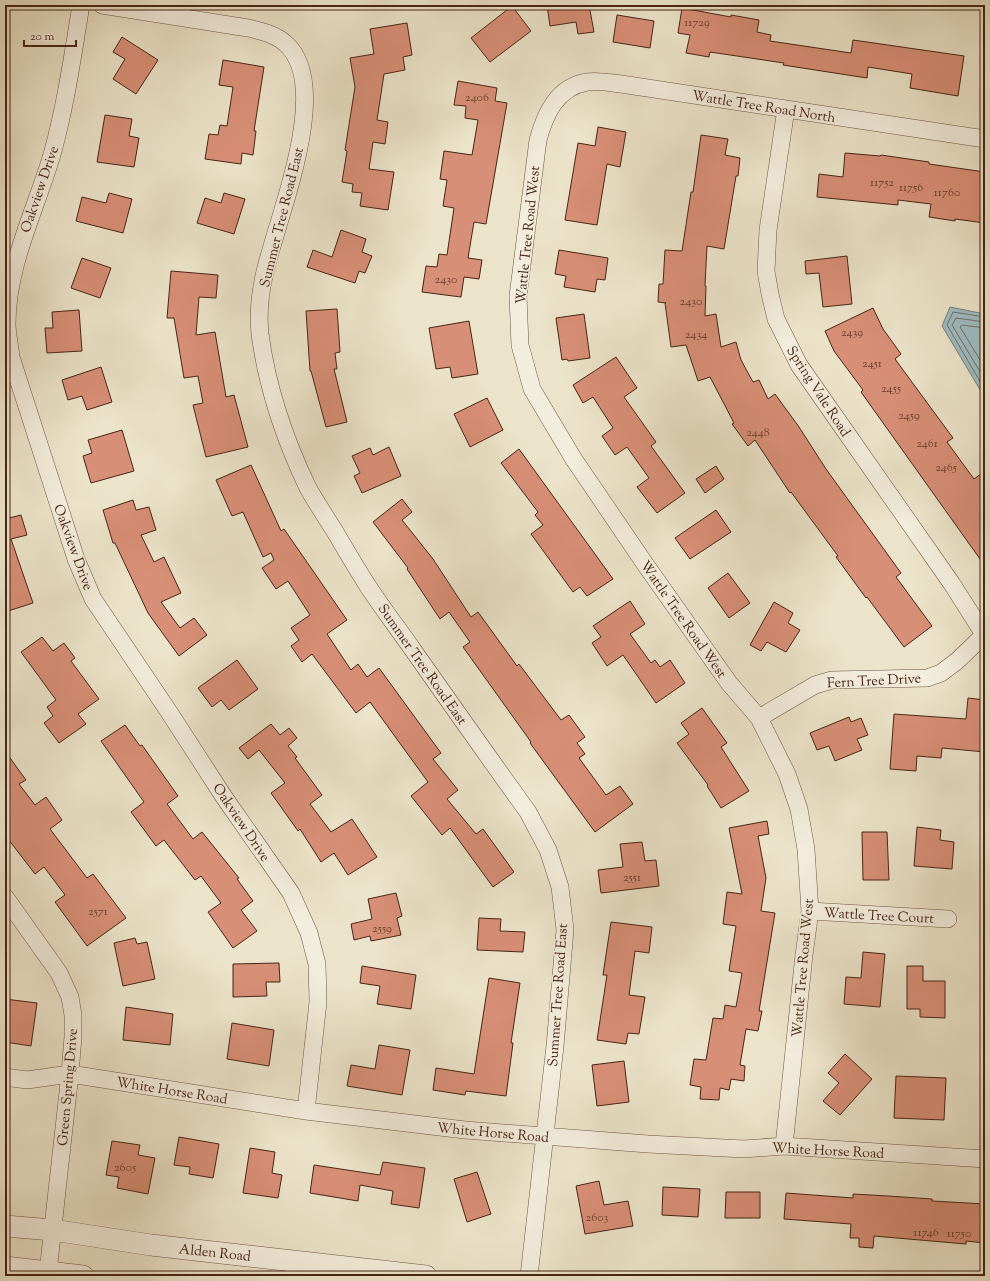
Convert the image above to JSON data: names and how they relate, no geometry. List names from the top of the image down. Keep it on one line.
{"streets":{"street":["Wattle Tree Road North","Oakview Drive","Summer Tree Road East","Wattle Tree Road West","Spring Vale Road","Fern Tree Drive","Wattle Tree Court","Green Spring Drive","White Horse Road","Alden Road"]},"crossings":[["Wattle Tree Road North","Wattle Tree Road West"],["Wattle Tree Road North","Spring Vale Road"],["Oakview Drive","White Horse Road"],["Summer Tree Road East","White Horse Road"],["Wattle Tree Road West","Fern Tree Drive"],["Wattle Tree Road West","Wattle Tree Court"],["Wattle Tree Road West","White Horse Road"],["Spring Vale Road","Fern Tree Drive"],["Green Spring Drive","White Horse Road"],["Green Spring Drive","Alden Road"]],"house_numbers":["11729","2406","11752","11756","11760","2430","2430","2439","2434","2451","2455","2459","2448","2461","2465","2551","2571","2559","2605","2603","11746","11750"],"scale_bar":"20 m"}
